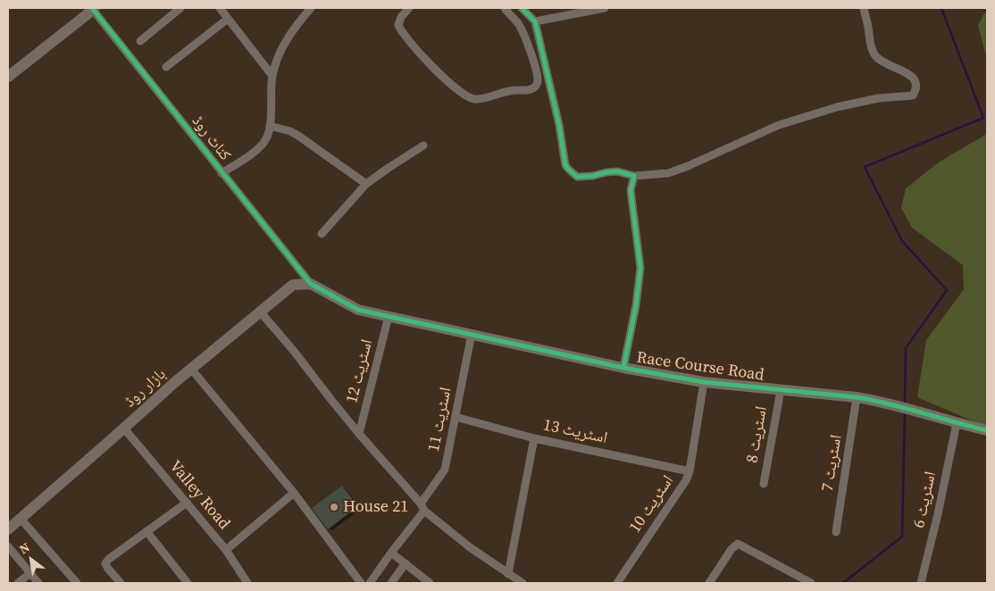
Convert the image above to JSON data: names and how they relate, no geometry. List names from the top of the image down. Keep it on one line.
{"streets":{"street":["کناٹ روڈ","Race Course Road","اسٹریٹ 12","بازار روڈ","اسٹریٹ 11","اسٹریٹ 13","اسٹریٹ 8","اسٹریٹ 7","Valley Road","اسٹریٹ 6","اسٹریٹ 10"]},"crossings":[["کناٹ روڈ","Race Course Road"],["کناٹ روڈ","بازار روڈ"],["Race Course Road","اسٹریٹ 12"],["Race Course Road","بازار روڈ"],["Race Course Road","اسٹریٹ 11"],["Race Course Road","اسٹریٹ 8"],["Race Course Road","اسٹریٹ 7"],["Race Course Road","اسٹریٹ 6"],["Race Course Road","اسٹریٹ 10"],["بازار روڈ","Valley Road"],["اسٹریٹ 11","اسٹریٹ 13"],["اسٹریٹ 13","اسٹریٹ 10"]],"places":["House 21"],"north":"top left"}
